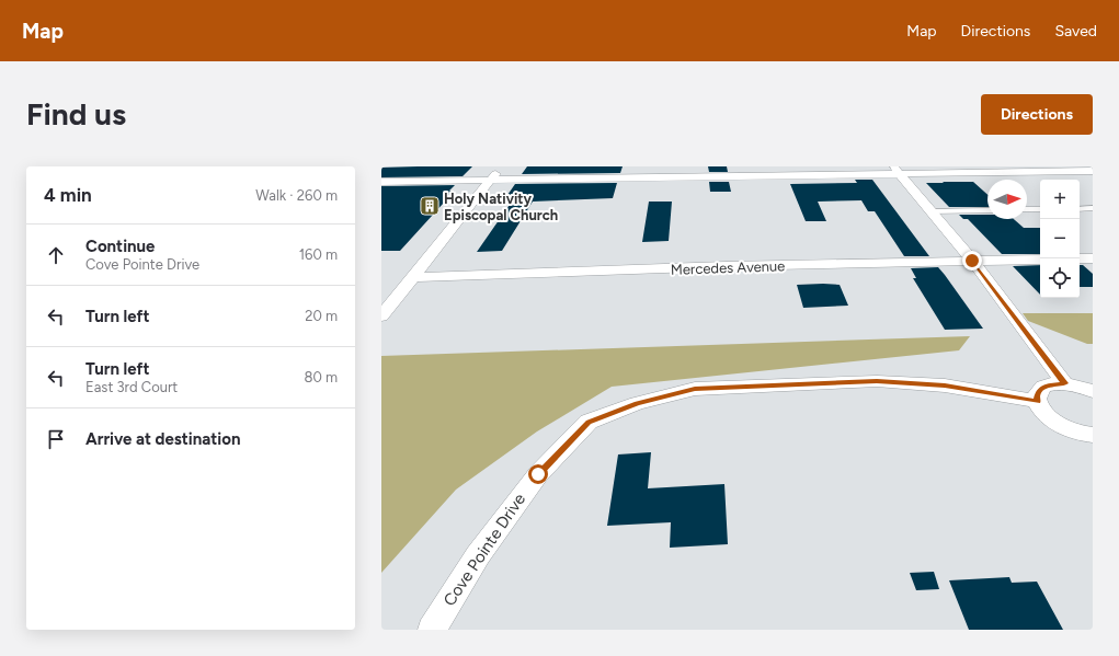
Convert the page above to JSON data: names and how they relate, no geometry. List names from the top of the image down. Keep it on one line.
{"streets":{"street":["Mercedes Avenue","Cove Pointe Drive"]},"places":{"building":["Holy Nativity Episcopal Church"]},"north":"right","page":{"header":"Map","nav":["Map","Directions","Saved"],"buttons":"Directions","title":"Find us","heading":["4 min","Walk · 260 m"],"map_buttons":["+","−"],"list":[["Continue","Cove Pointe Drive","160 m"],["Turn left","20 m"],["Turn left","East 3rd Court","80 m"],"Arrive at destination"]}}
